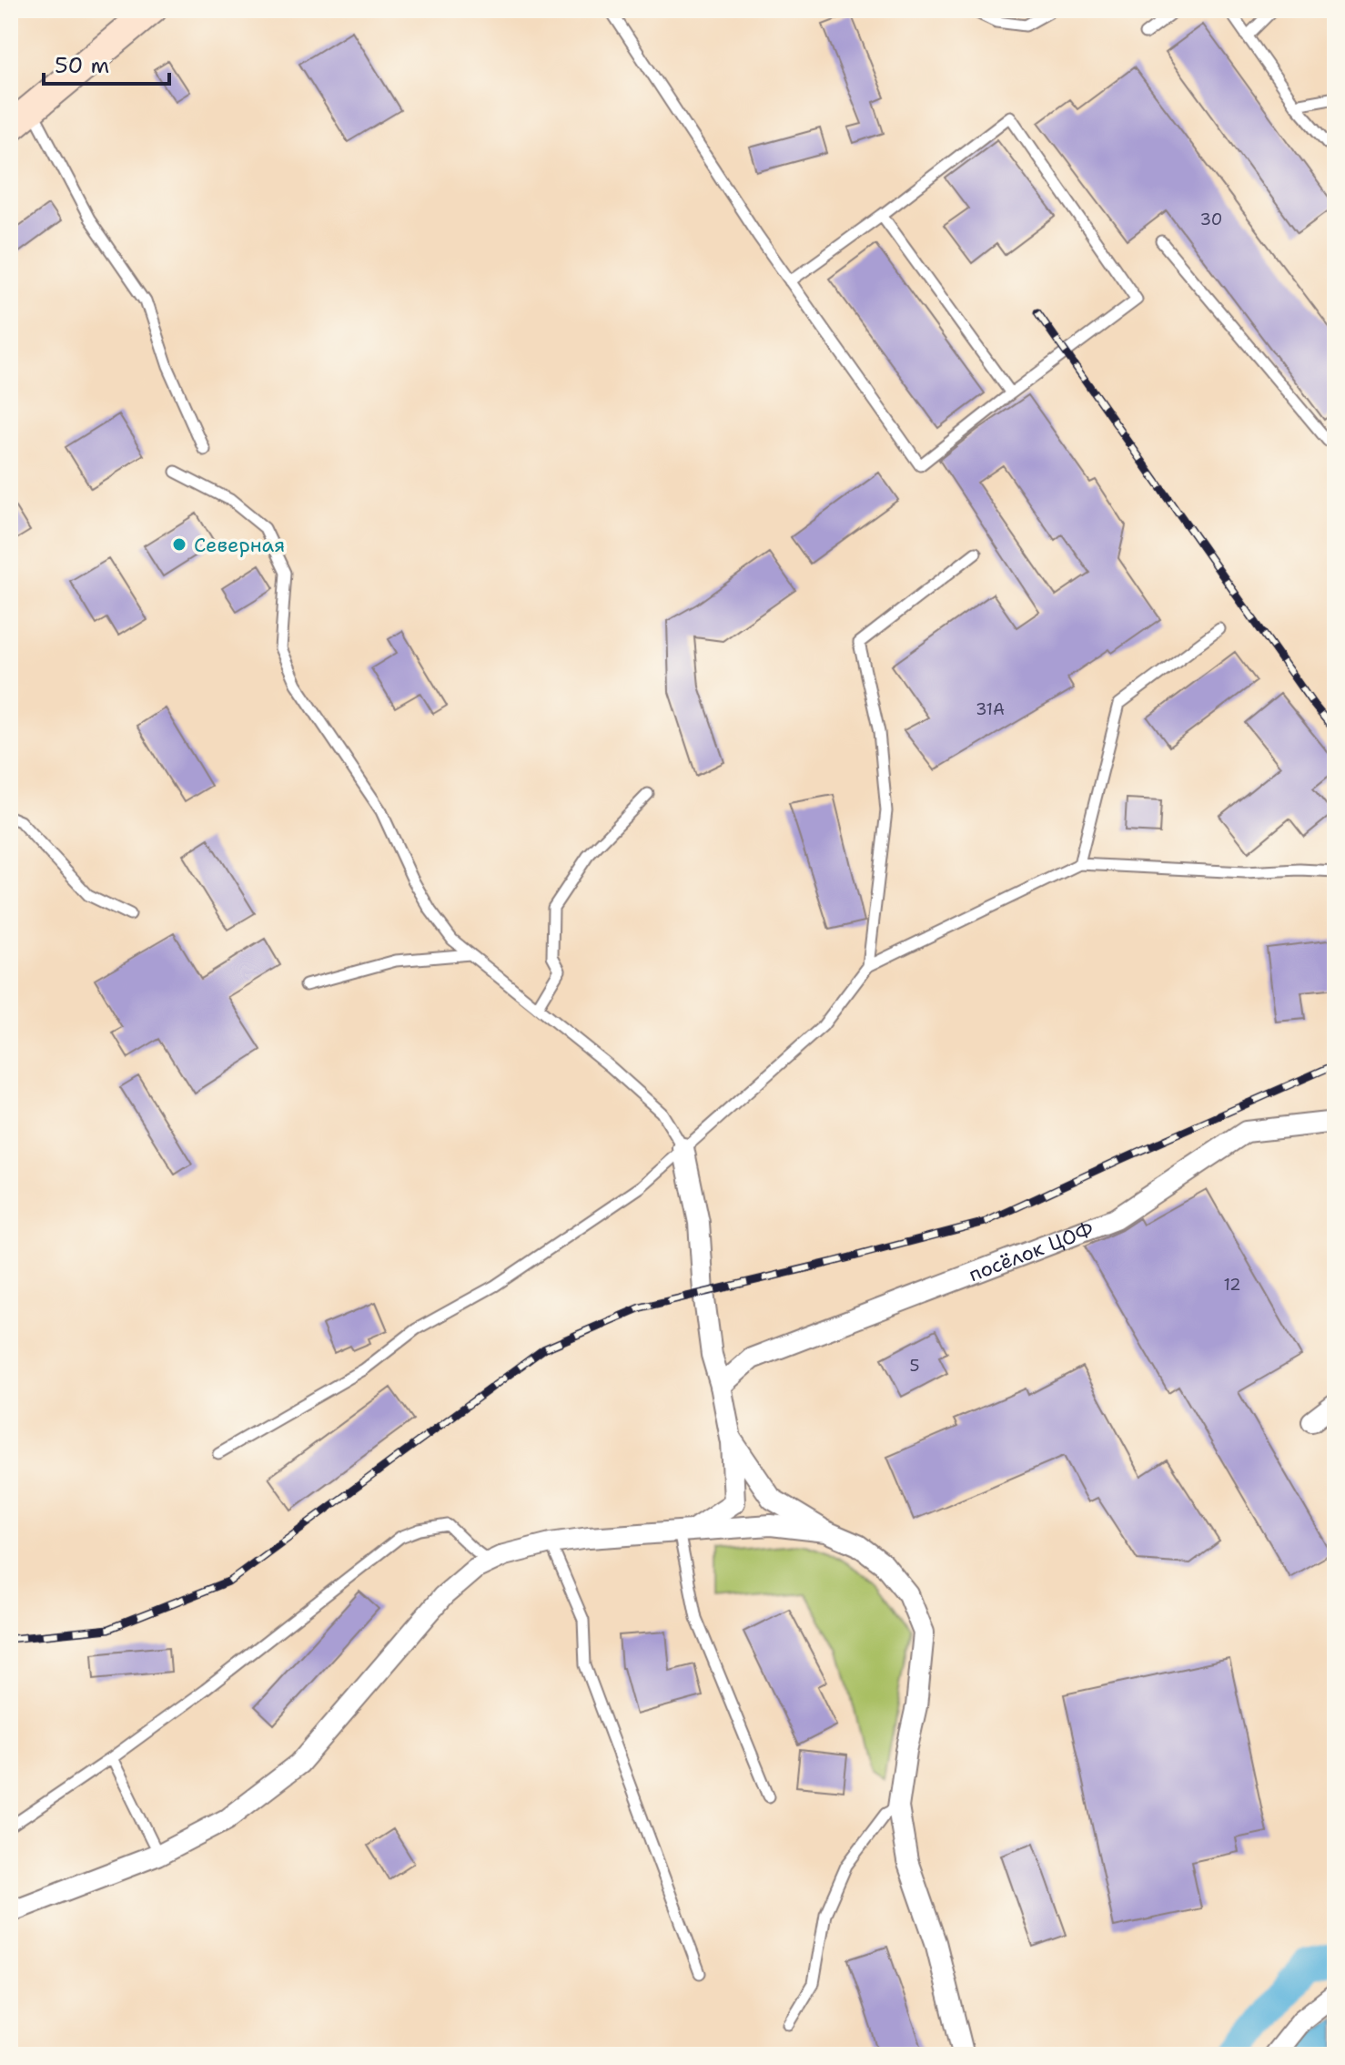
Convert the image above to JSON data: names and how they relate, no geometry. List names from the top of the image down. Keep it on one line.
{"streets":{"street":["посёлок ЦОФ"]},"places":["Северная"],"house_numbers":["30","31А","12","5"],"scale_bar":"50 m"}
